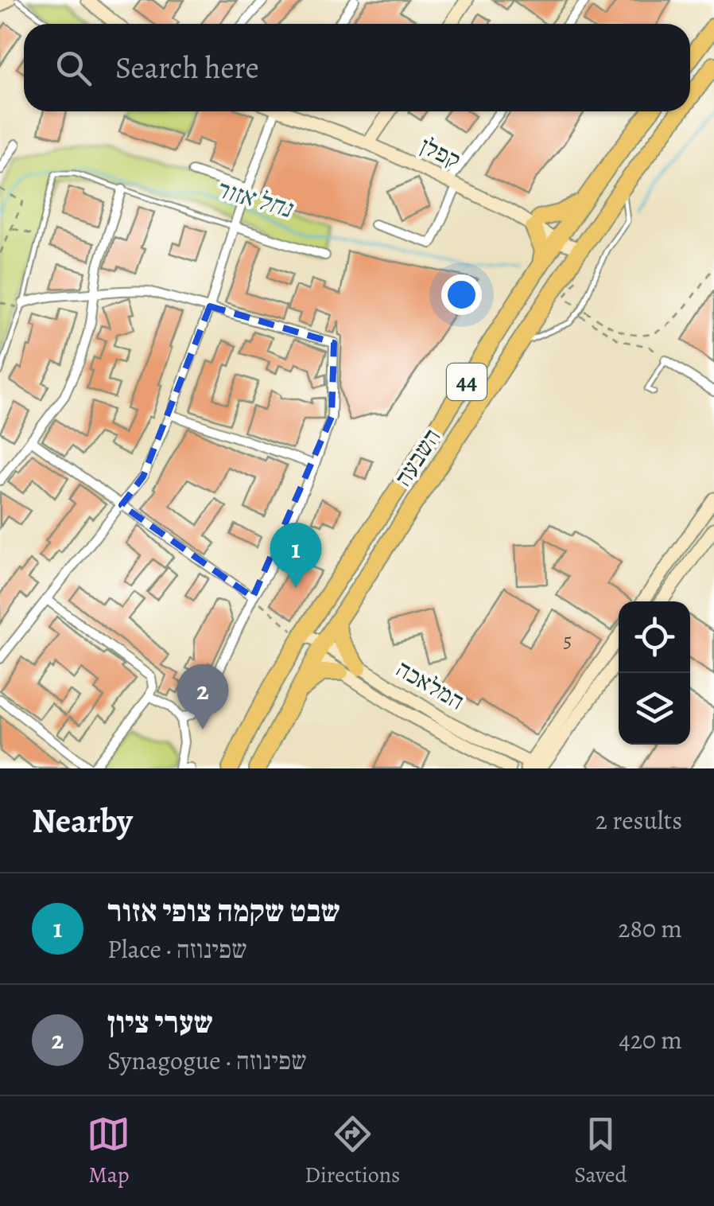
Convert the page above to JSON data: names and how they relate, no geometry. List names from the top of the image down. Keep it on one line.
{"streets":{"highway":["44","השבעה"],"street":["קפלן","המלאכה"]},"crossings":[["קפלן","השבעה"],["השבעה","המלאכה"]],"water":["נחל אזור"],"house_numbers":["5"],"page":{"search":"Search here","pins":["1","2"],"heading":["Nearby","2 results"],"list":[{"mark":"1","name":"שבט שקמה צופי אזור","note":"Place · שפינוזה","value":"280 m"},{"mark":"2","name":"שערי ציון","note":"Synagogue · שפינוזה","value":"420 m"}],"nav":["Map","Directions","Saved"]}}
